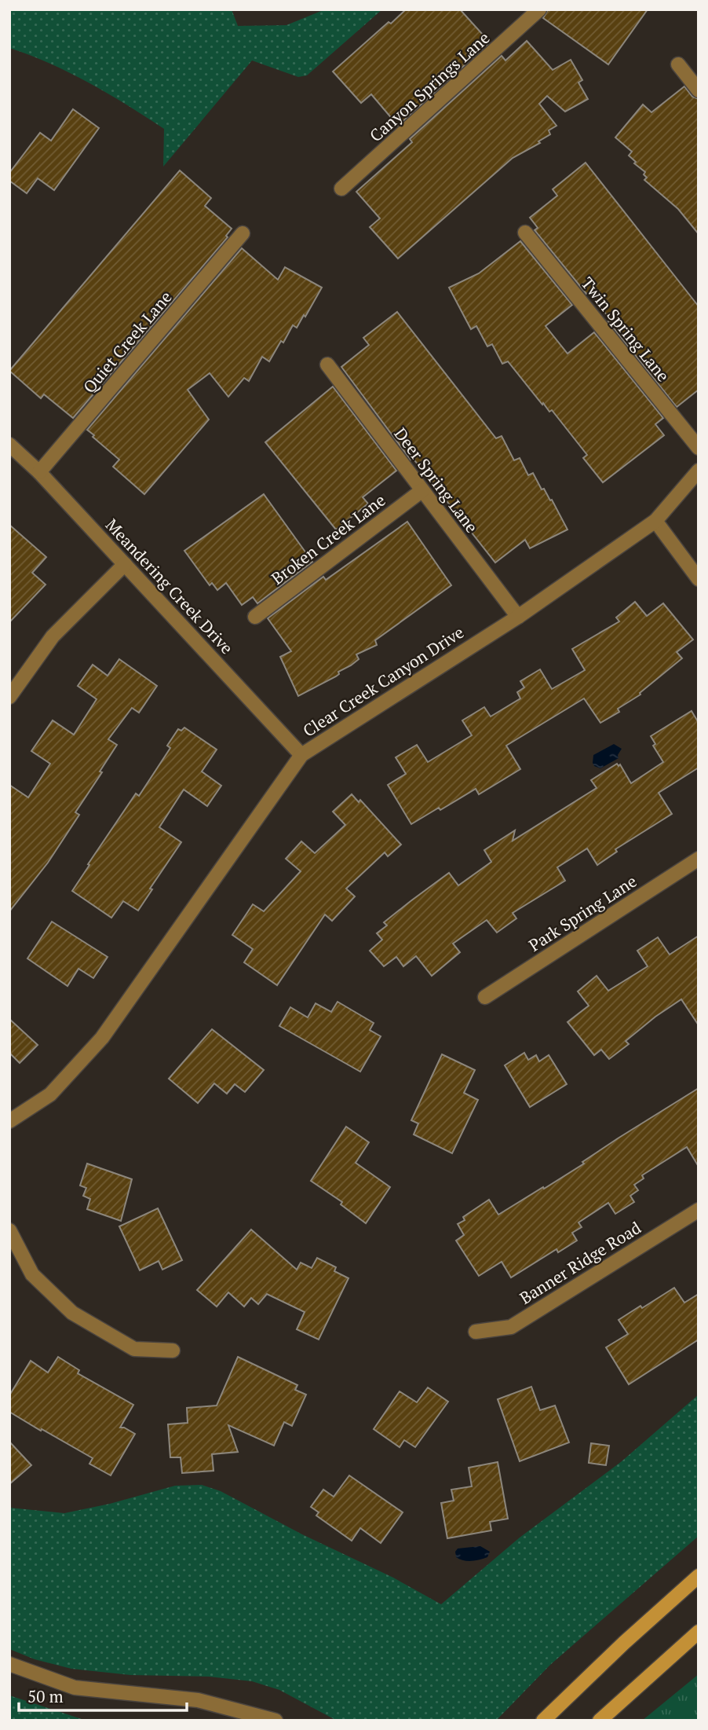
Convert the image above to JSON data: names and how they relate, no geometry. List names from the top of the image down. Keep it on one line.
{"streets":{"street":["Canyon Springs Lane","Twin Spring Lane","Quiet Creek Lane","Deer Spring Lane","Broken Creek Lane","Meandering Creek Drive","Clear Creek Canyon Drive","Park Spring Lane","Banner Ridge Road"]},"crossings":[["Quiet Creek Lane","Meandering Creek Drive"],["Deer Spring Lane","Broken Creek Lane"],["Deer Spring Lane","Clear Creek Canyon Drive"],["Meandering Creek Drive","Clear Creek Canyon Drive"]],"scale_bar":"50 m"}
